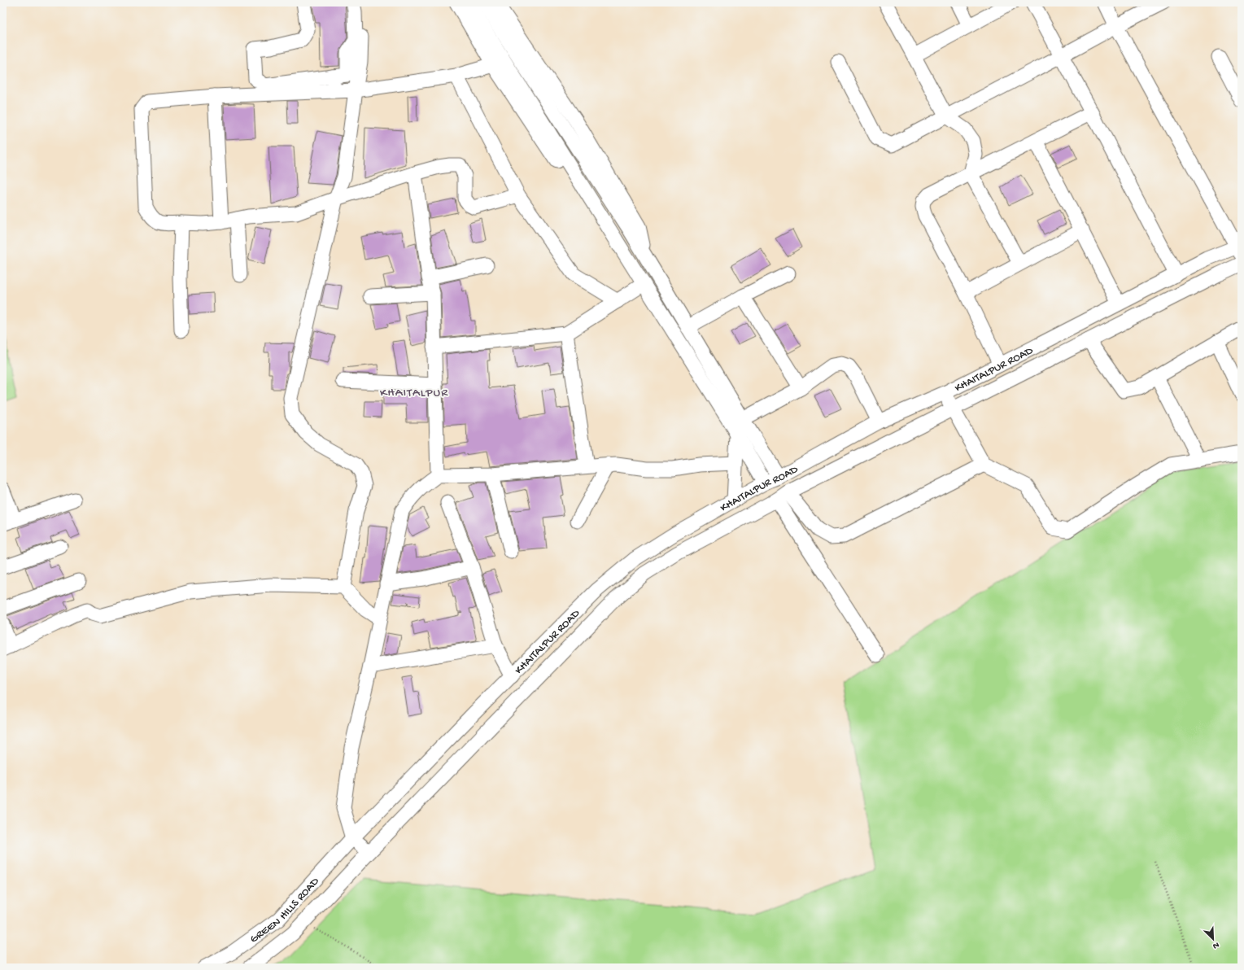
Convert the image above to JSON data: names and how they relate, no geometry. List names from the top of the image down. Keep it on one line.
{"streets":{"street":["KHAITALPUR ROAD","GREEN HILLS ROAD"]},"crossings":[["KHAITALPUR ROAD","GREEN HILLS ROAD"]],"districts":["KHAITALPUR"],"north":"bottom right"}
